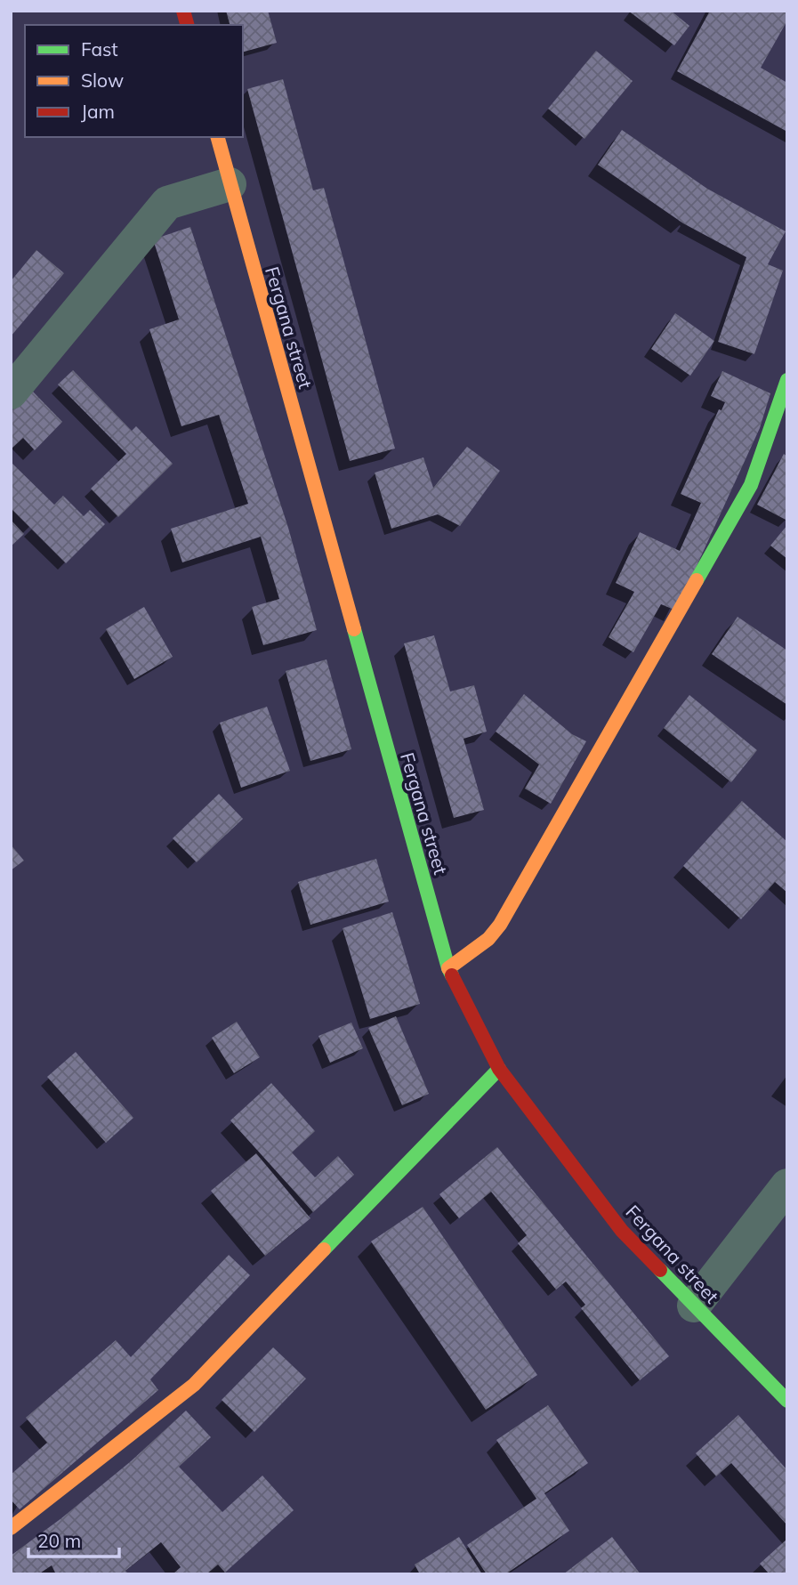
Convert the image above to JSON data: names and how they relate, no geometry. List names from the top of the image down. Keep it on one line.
{"streets":{"street":["Fergana street"]},"legend":["Fast","Slow","Jam"],"scale_bar":"20 m"}
